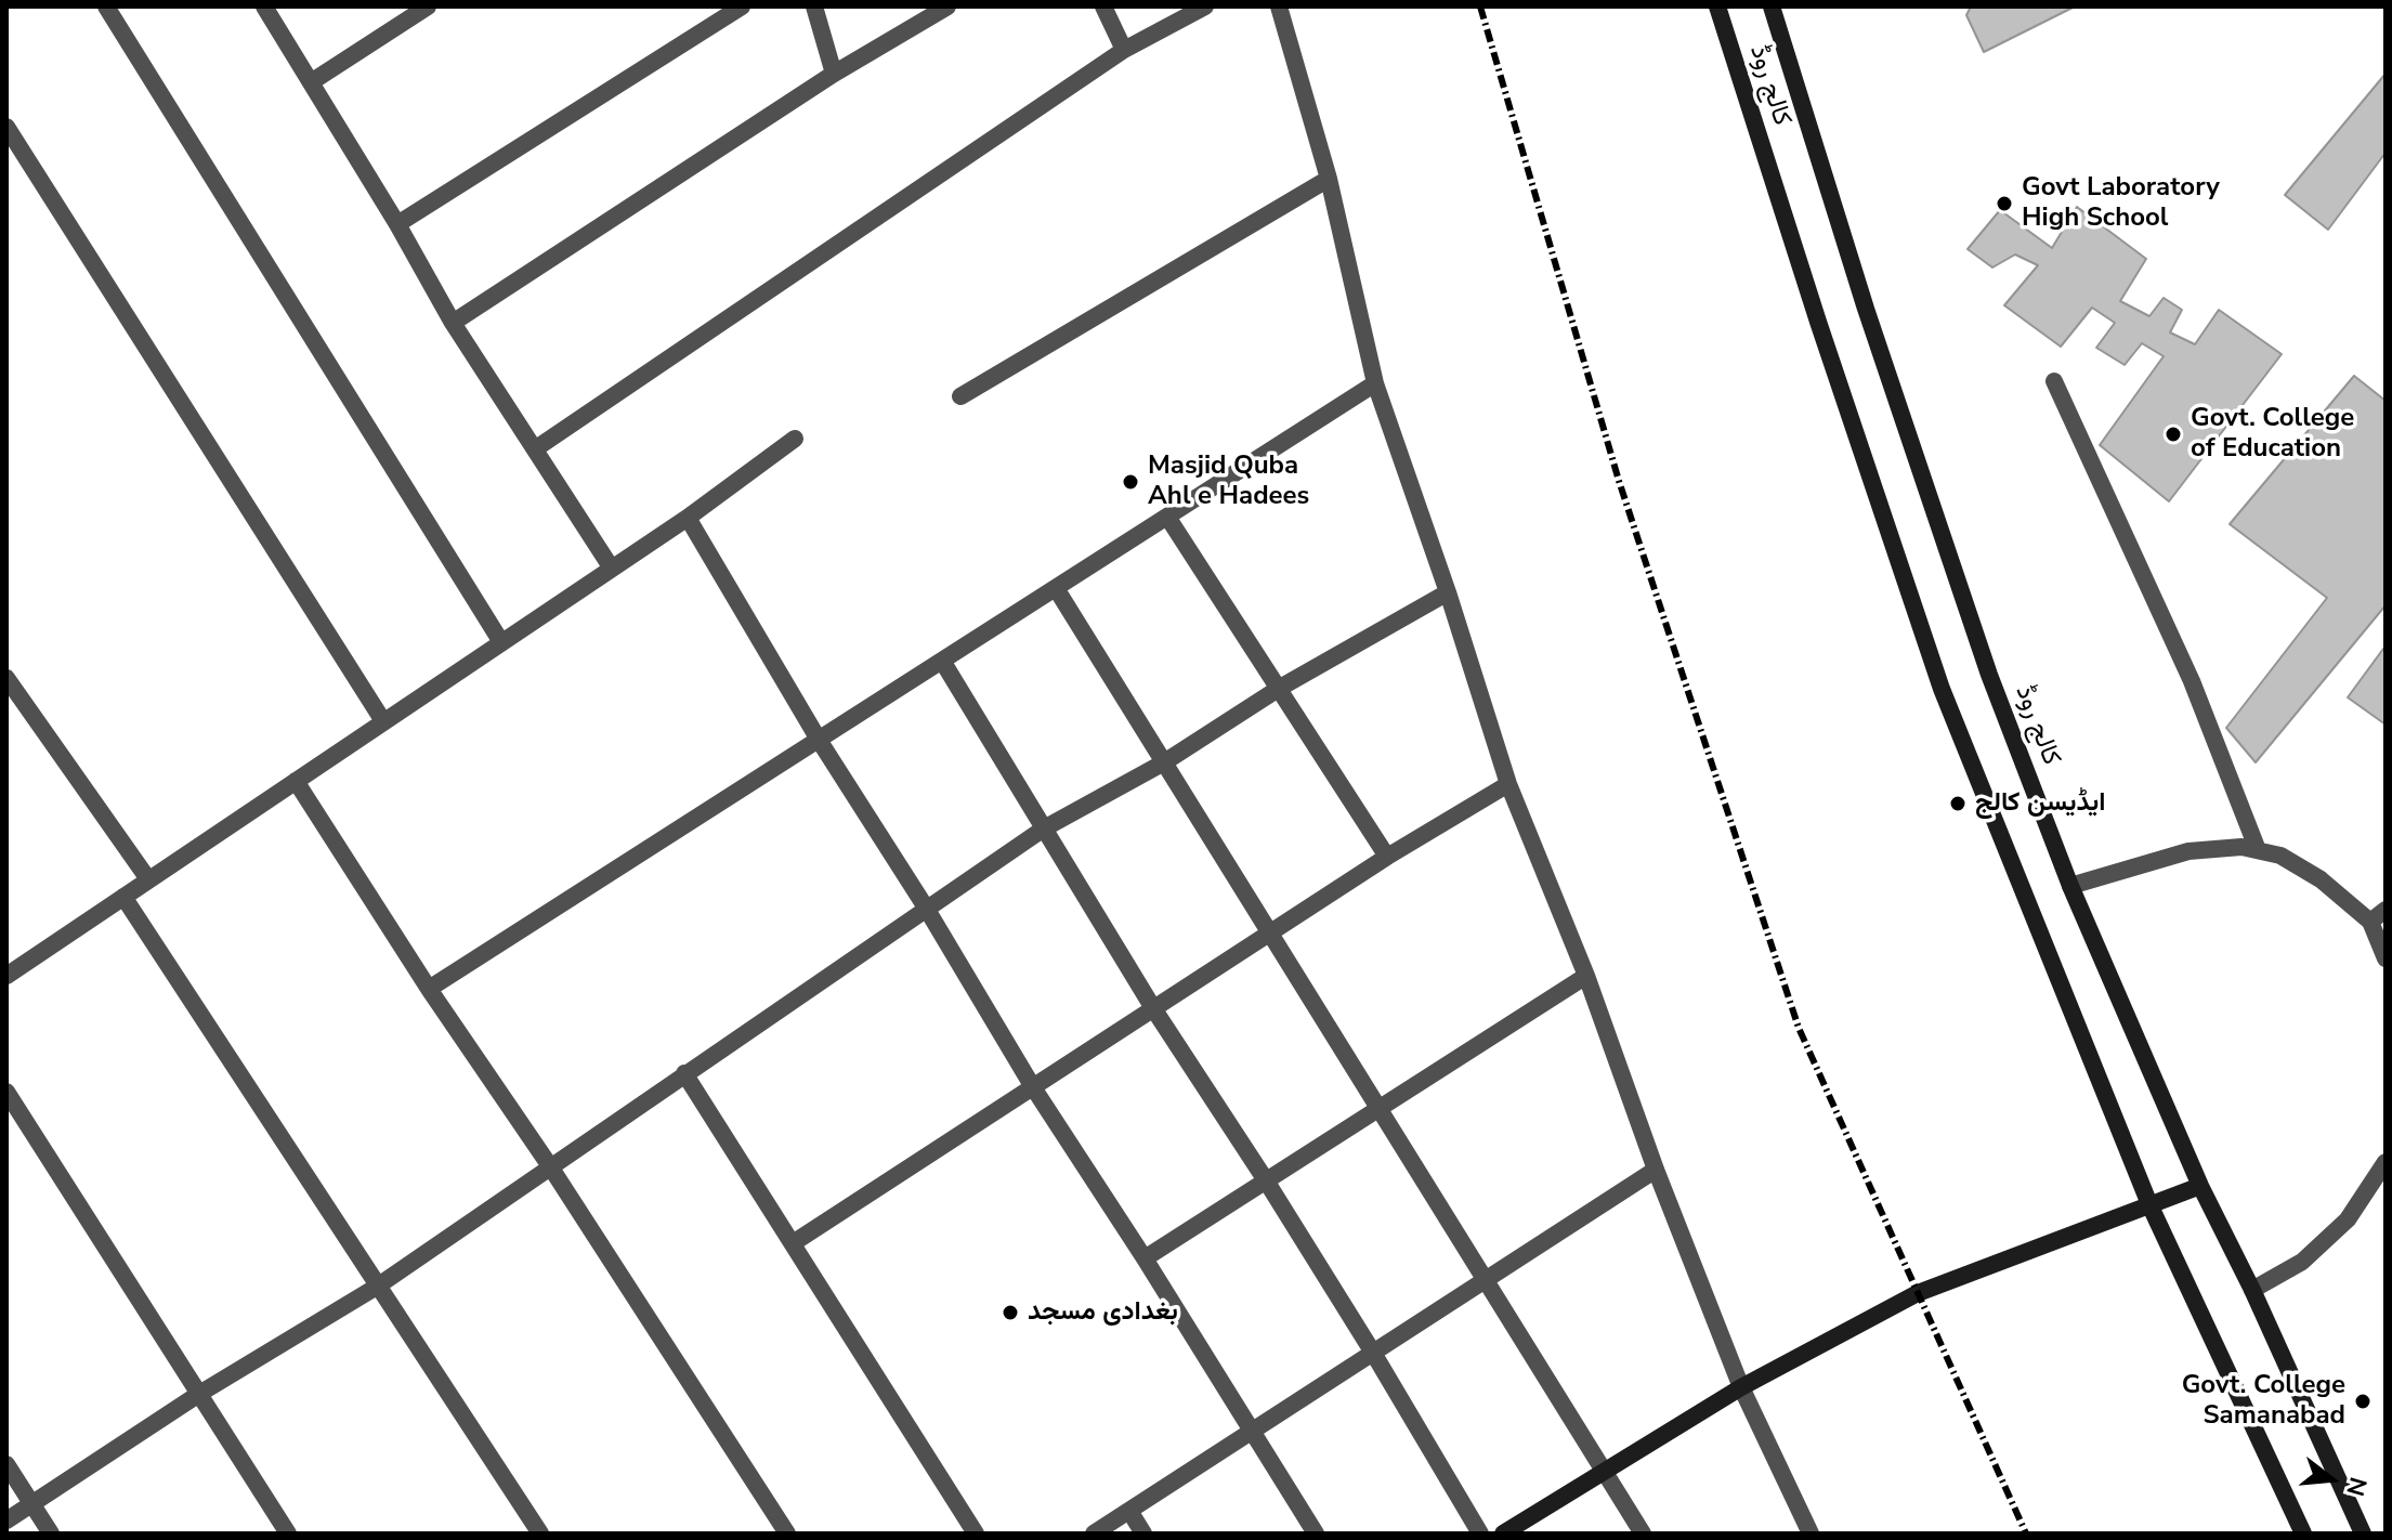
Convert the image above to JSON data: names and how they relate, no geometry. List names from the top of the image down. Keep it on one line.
{"streets":{"main road":["کالج روڈ"]},"places":["Govt Laboratory High School","Govt. College of Education","Masjid Quba Ahl e Hadees","ایڈیسن کالج","بغدادی مسجد","Govt. College Samanabad"],"north":"right"}
